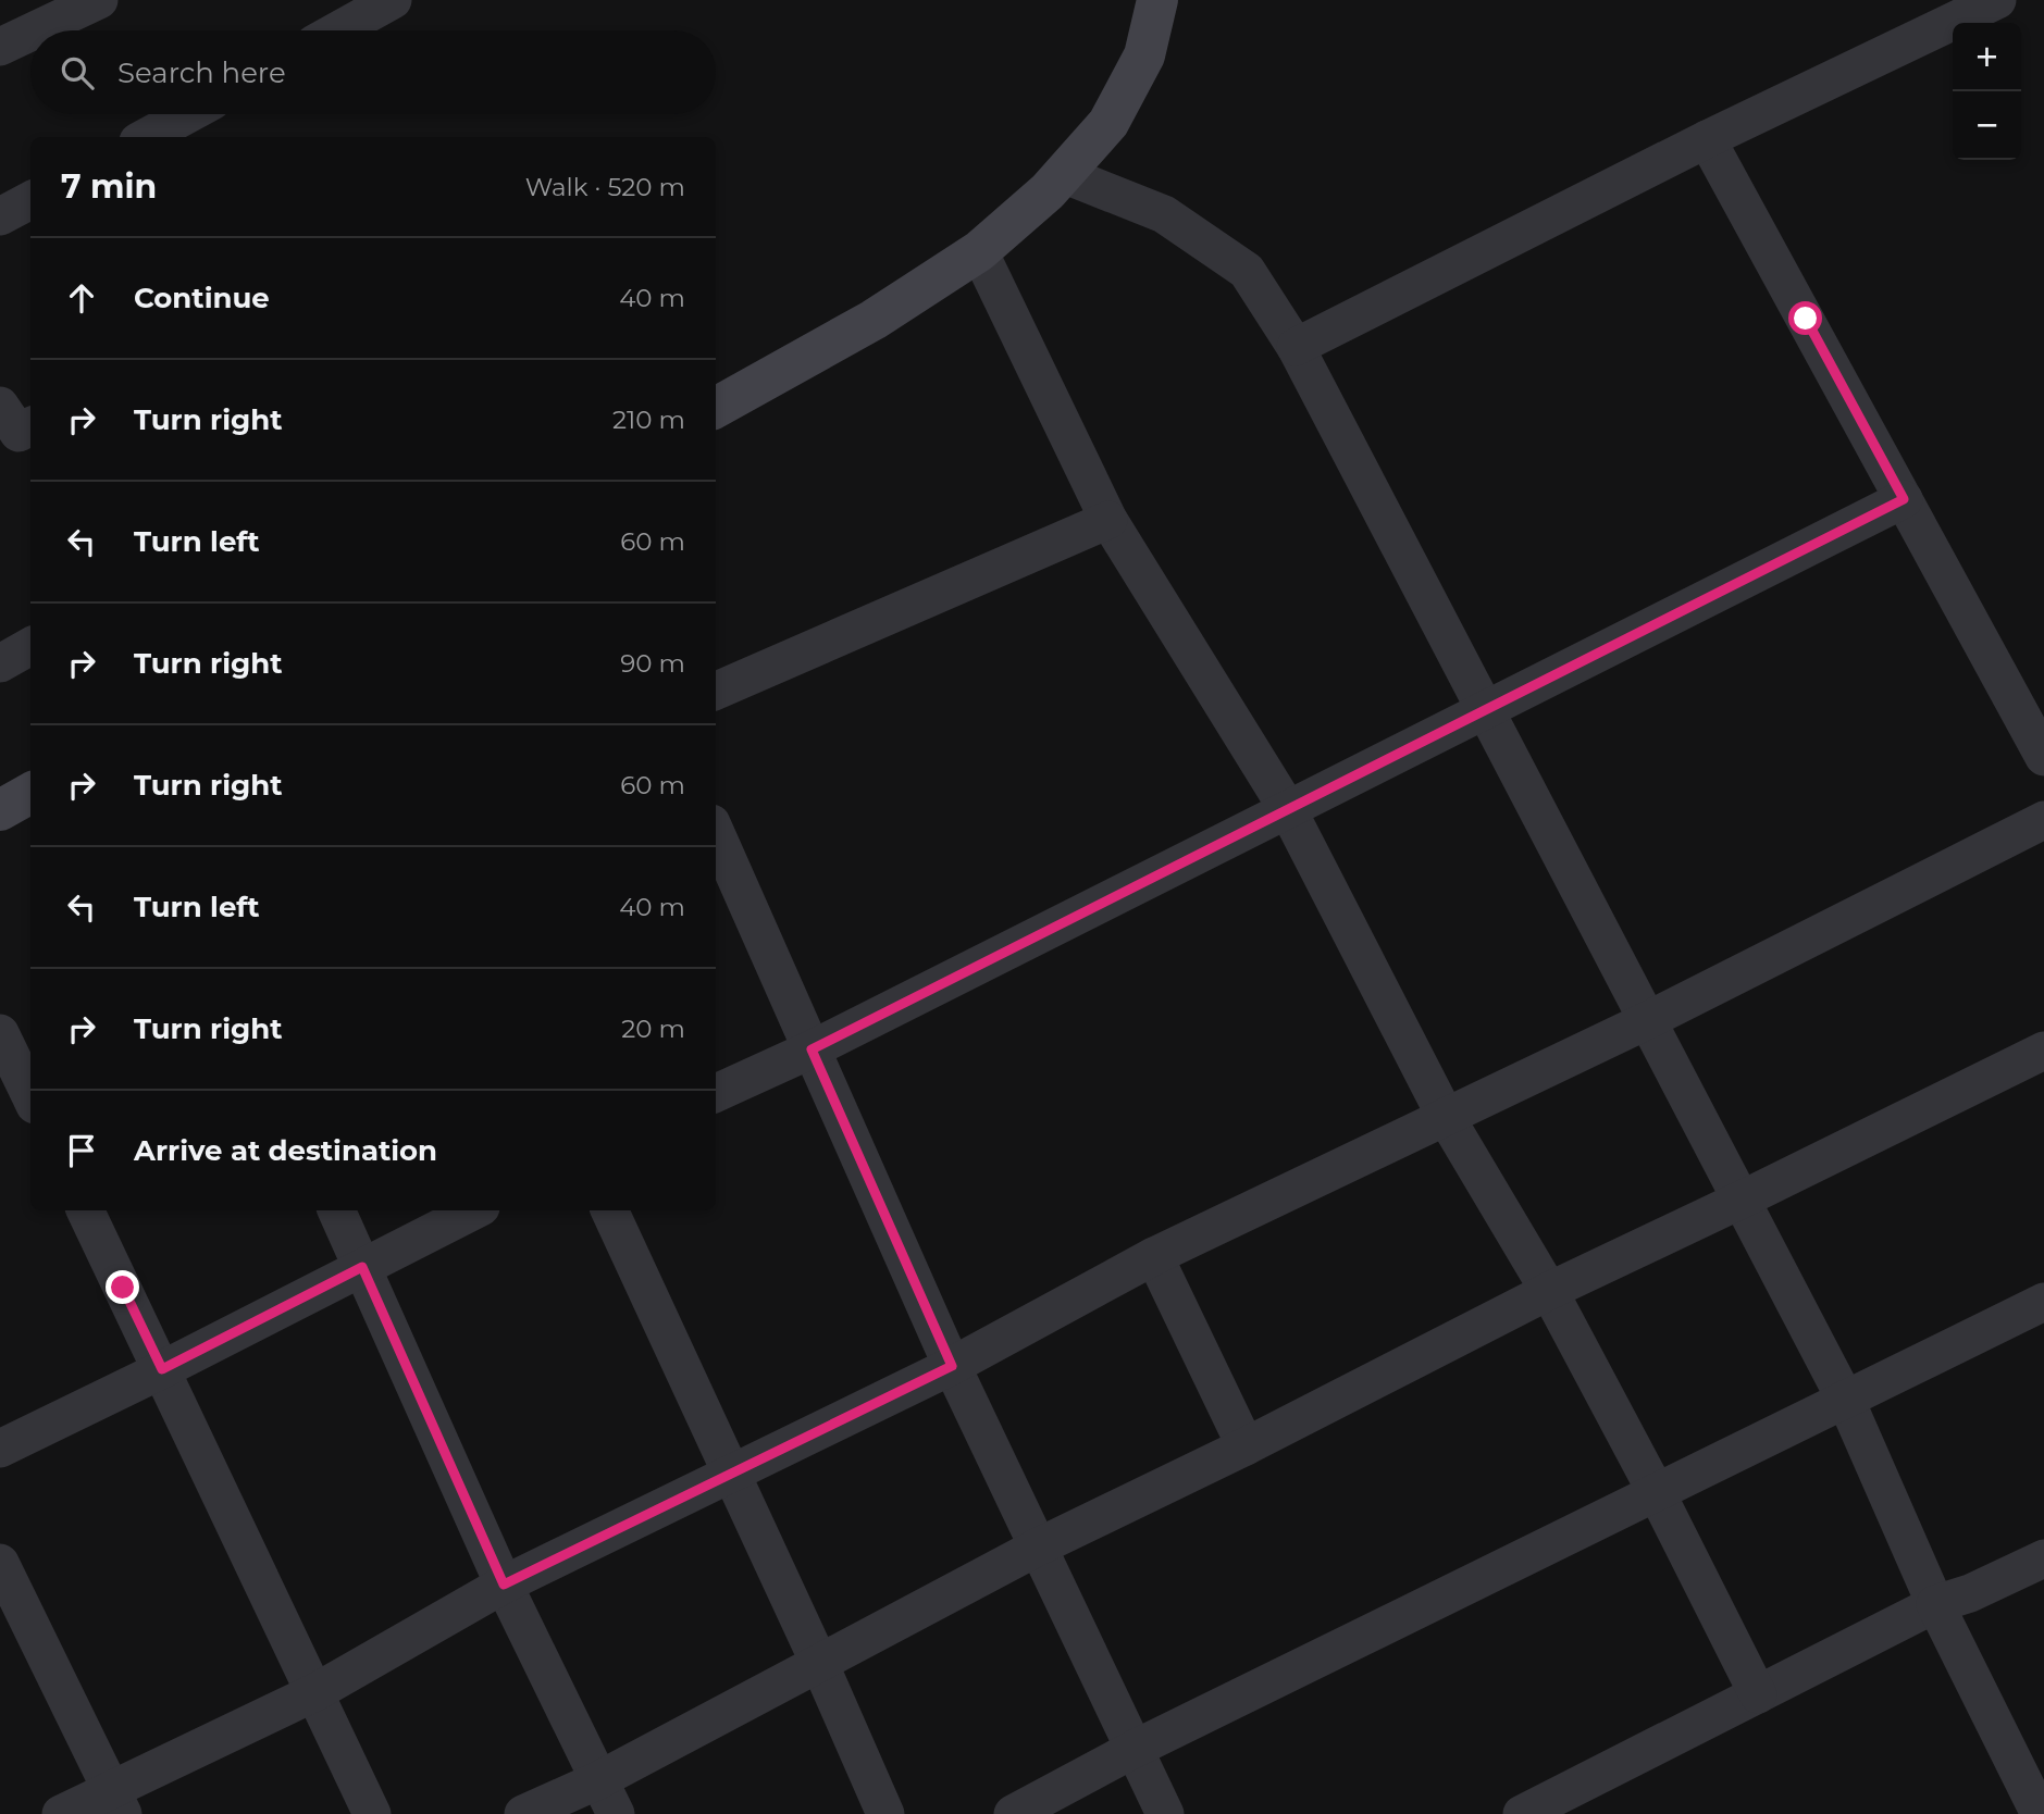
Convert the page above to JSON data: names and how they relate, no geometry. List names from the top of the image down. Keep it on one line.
{"page":{"map_buttons":["+","−"],"search":"Search here","heading":["7 min","Walk · 520 m"],"list":[["Continue","40 m"],["Turn right","210 m"],["Turn left","60 m"],["Turn right","90 m"],["Turn right","60 m"],["Turn left","40 m"],["Turn right","20 m"],"Arrive at destination"]}}
